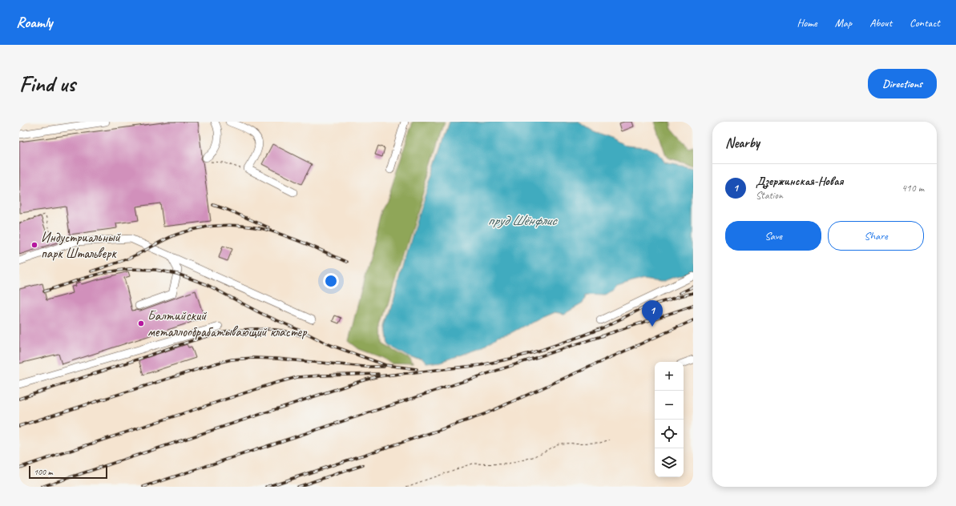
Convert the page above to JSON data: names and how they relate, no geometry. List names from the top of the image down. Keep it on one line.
{"water":["пруд Шёнфлис"],"places":["Индустриальный парк Штальверк","Балтийский металлообрабатывающий кластер"],"scale_bar":"100 m","page":{"header":"Roamly","nav":["Home","Map","About","Contact"],"buttons":["Directions",["Save","Share"]],"title":"Find us","heading":"Nearby","list":[{"mark":"1","name":"Дзержинская-Новая","note":"Station","value":"410 m"}],"pins":"1","map_buttons":["+","−"],"scale":"100 m"}}
